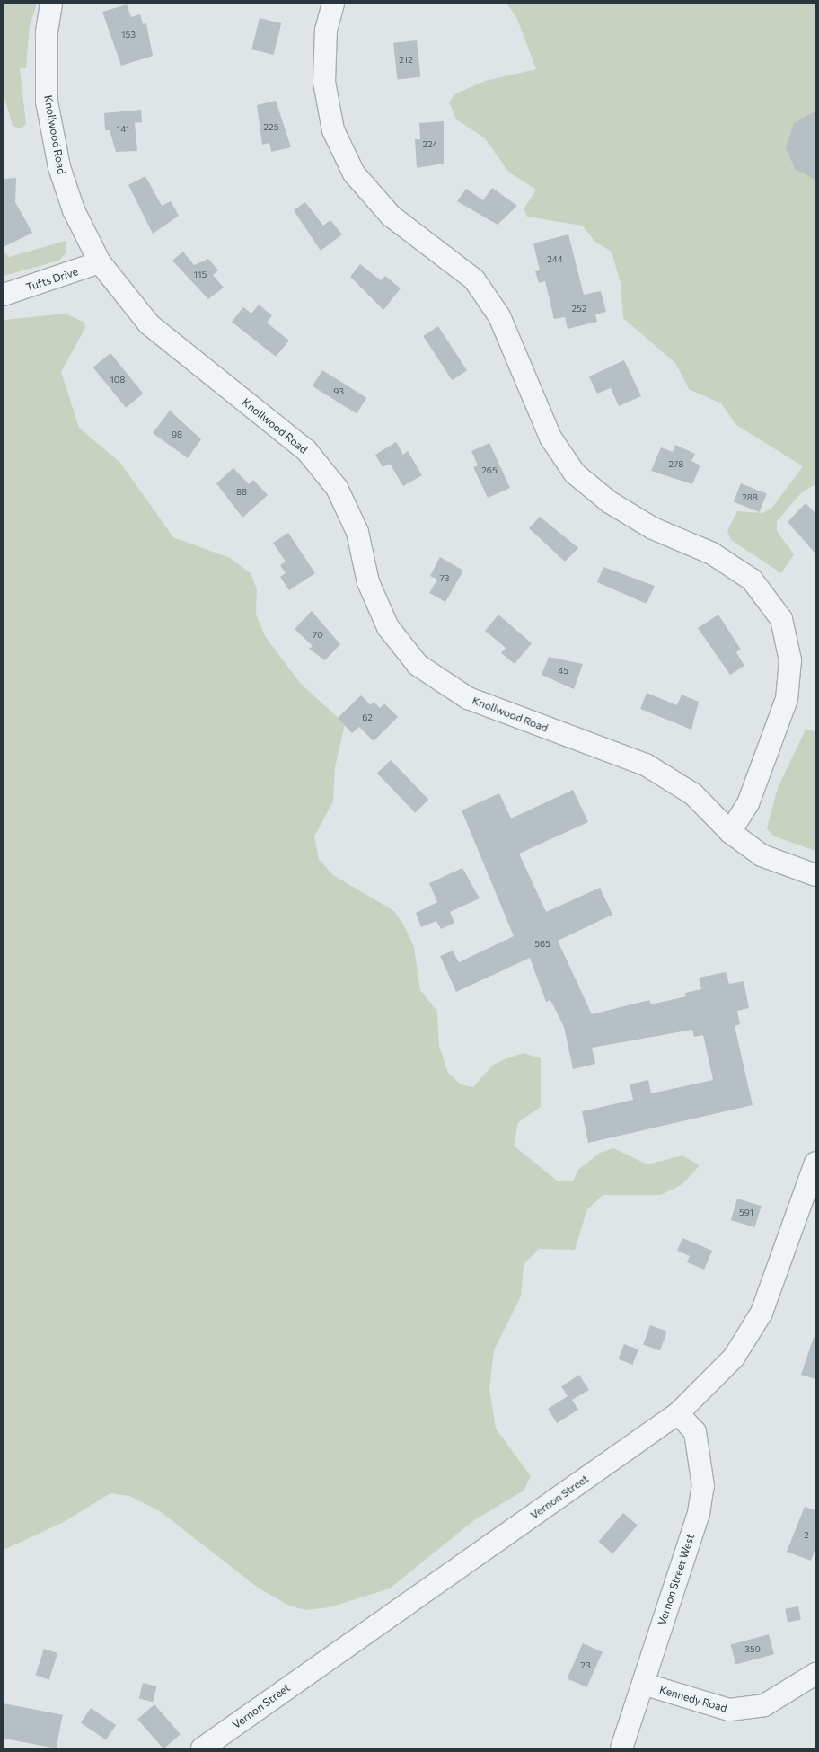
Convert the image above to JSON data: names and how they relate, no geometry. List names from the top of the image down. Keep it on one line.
{"streets":{"street":["Knollwood Road","Tufts Drive","Vernon Street","Vernon Street West","Kennedy Road"]},"crossings":[["Knollwood Road","Tufts Drive"],["Vernon Street","Vernon Street West"],["Vernon Street West","Kennedy Road"]],"house_numbers":["153","212","225","141","224","244","115","252","108","93","98","278","265","88","288","73","70","45","62","565","591","2","359","23"]}
